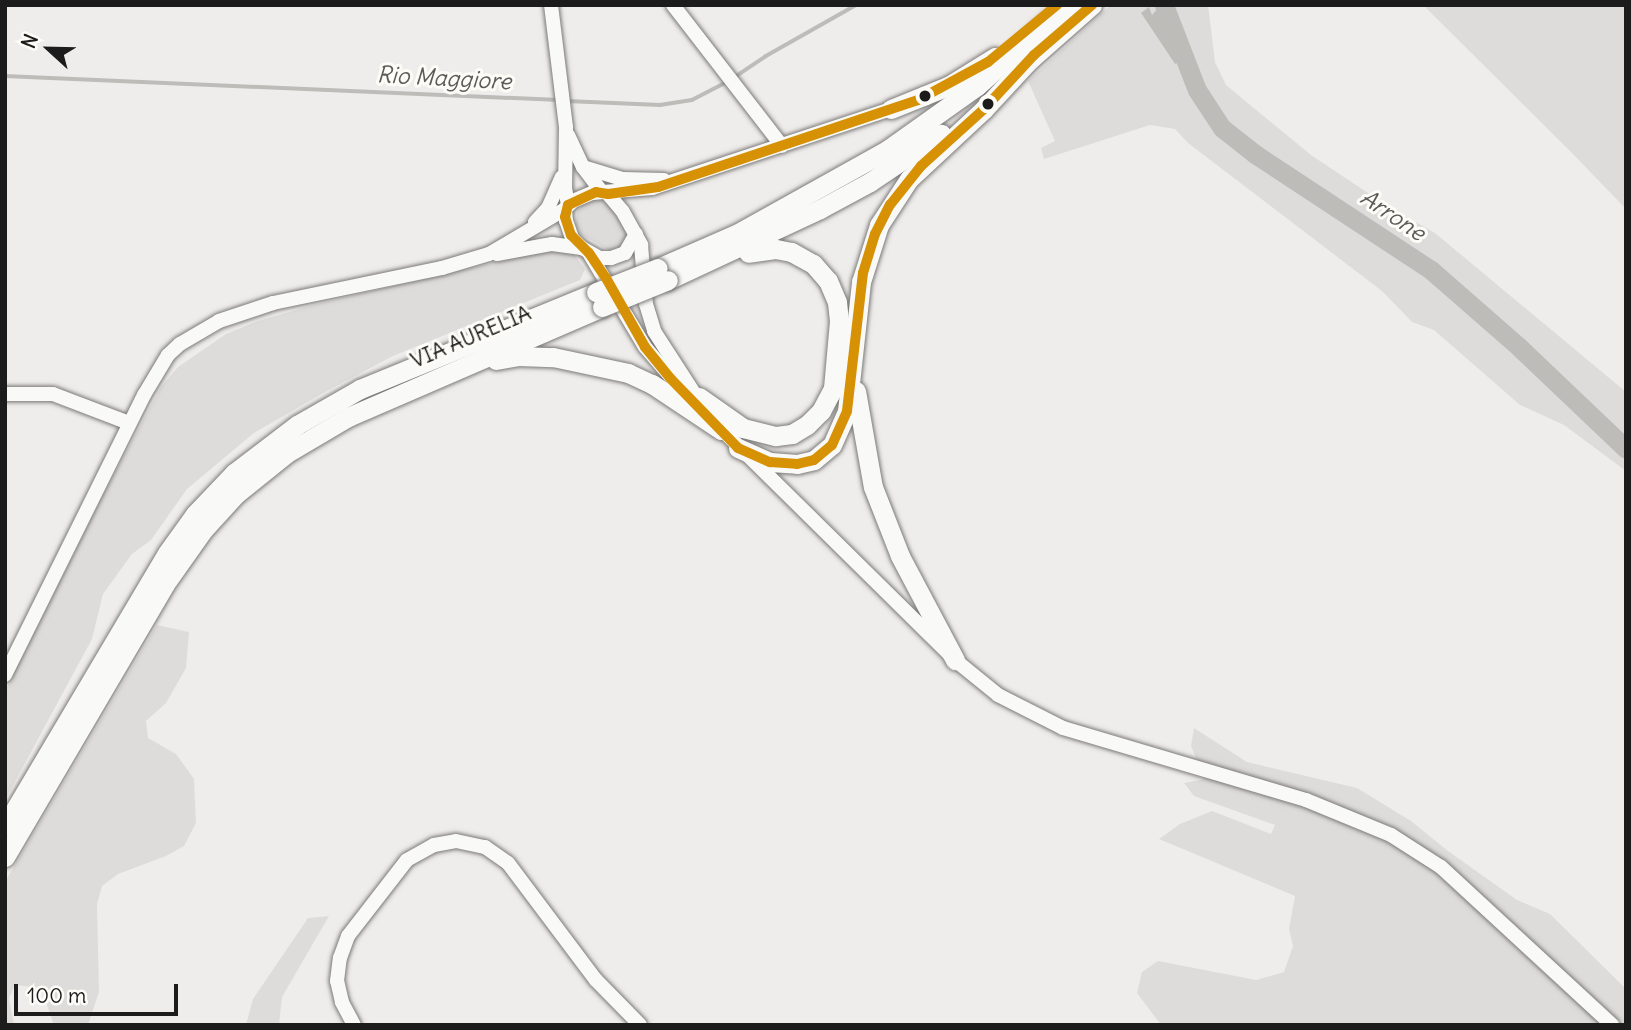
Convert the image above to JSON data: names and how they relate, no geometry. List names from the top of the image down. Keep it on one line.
{"streets":{"highway":["VIA AURELIA"]},"water":["Rio Maggiore","Arrone"],"scale_bar":"100 m","north":"left"}
